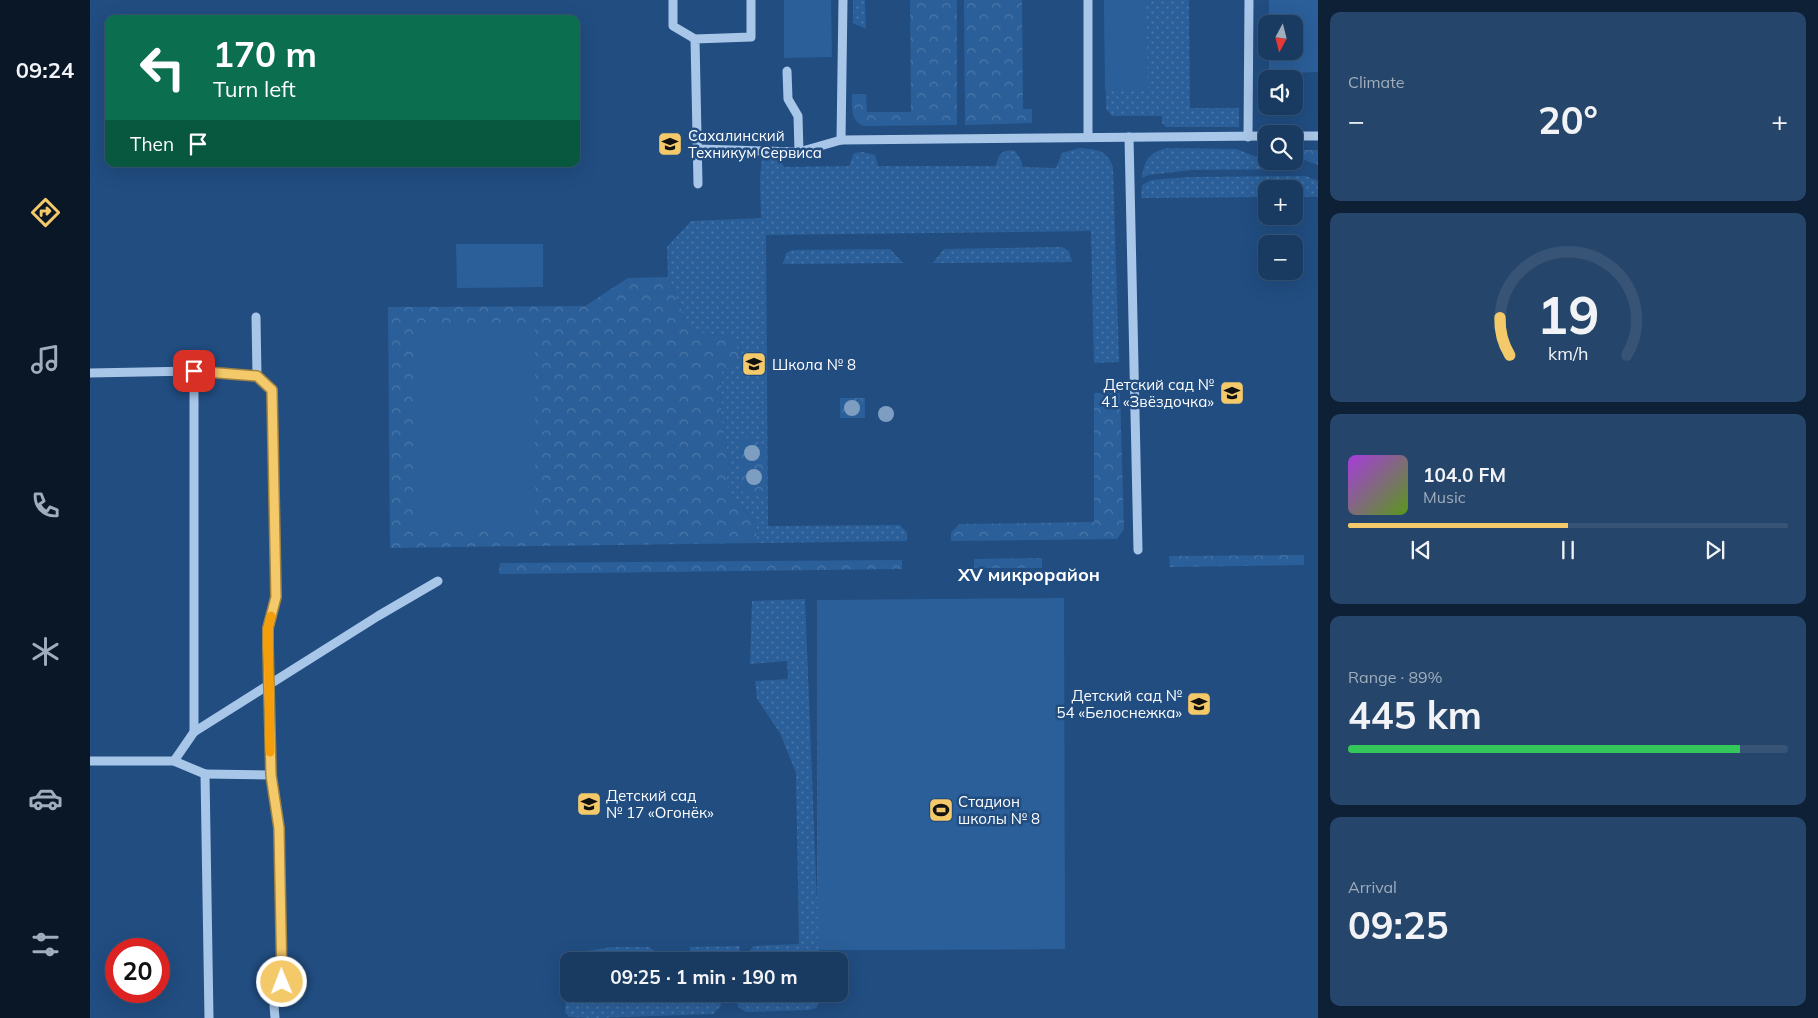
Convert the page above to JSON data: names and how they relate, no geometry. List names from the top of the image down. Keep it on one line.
{"districts":["XV микрорайон"],"places":{"school or university":["Сахалинский Техникум Сервиса","Школа № 8","Детский сад № 41 «Звёздочка»","Детский сад № 54 «Белоснежка»","Детский сад № 17 «Огонёк»"],"sports":["Стадион школы № 8"]},"north":"bottom","page":{"tabs":"09:24","tile":["Climate",["Range · 89%","445 km"],["Arrival","09:25"]],"map_buttons":["+","−"],"turn":["170 m","Turn left"],"heat":["−","20°","+"],"then":"Then","song":["104.0 FM","Music"],"limit":"20","trip":"09:25 · 1 min · 190 m","gauge":["19","km/h"]}}
